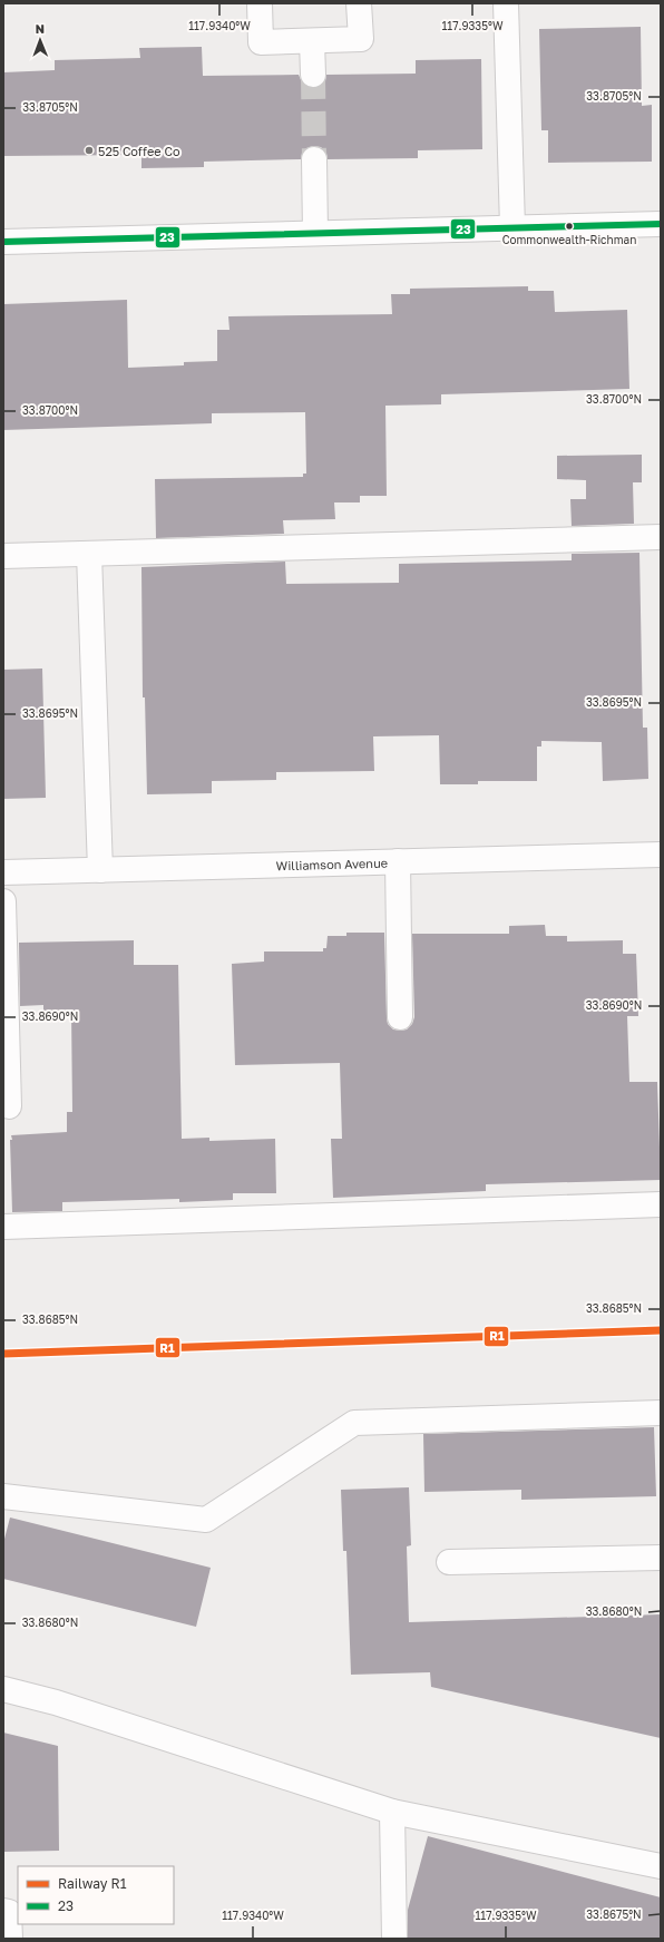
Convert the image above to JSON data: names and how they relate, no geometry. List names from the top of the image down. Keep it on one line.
{"streets":{"main road":["Williamson Avenue"]},"places":["525 Coffee Co","Commonwealth-Richman"],"lines":["transit line 23","rail line R1"],"legend":["Railway R1","23"],"north":"top","coordinates":["117.9340°W","117.9335°W","33.8705°N","33.8700°N","33.8695°N","33.8690°N","33.8685°N","33.8680°N","33.8675°N"]}
